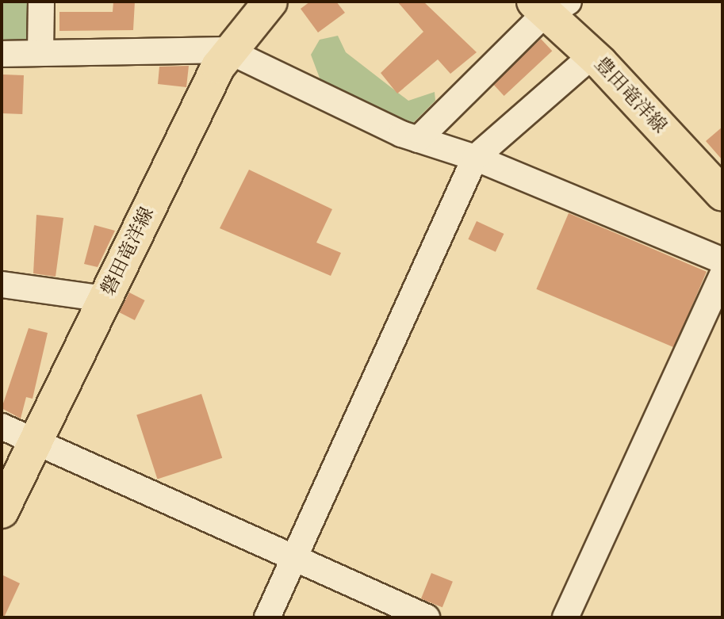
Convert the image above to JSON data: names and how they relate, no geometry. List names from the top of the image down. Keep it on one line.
{"streets":{"main road":["豊田竜洋線","磐田竜洋線"]}}
